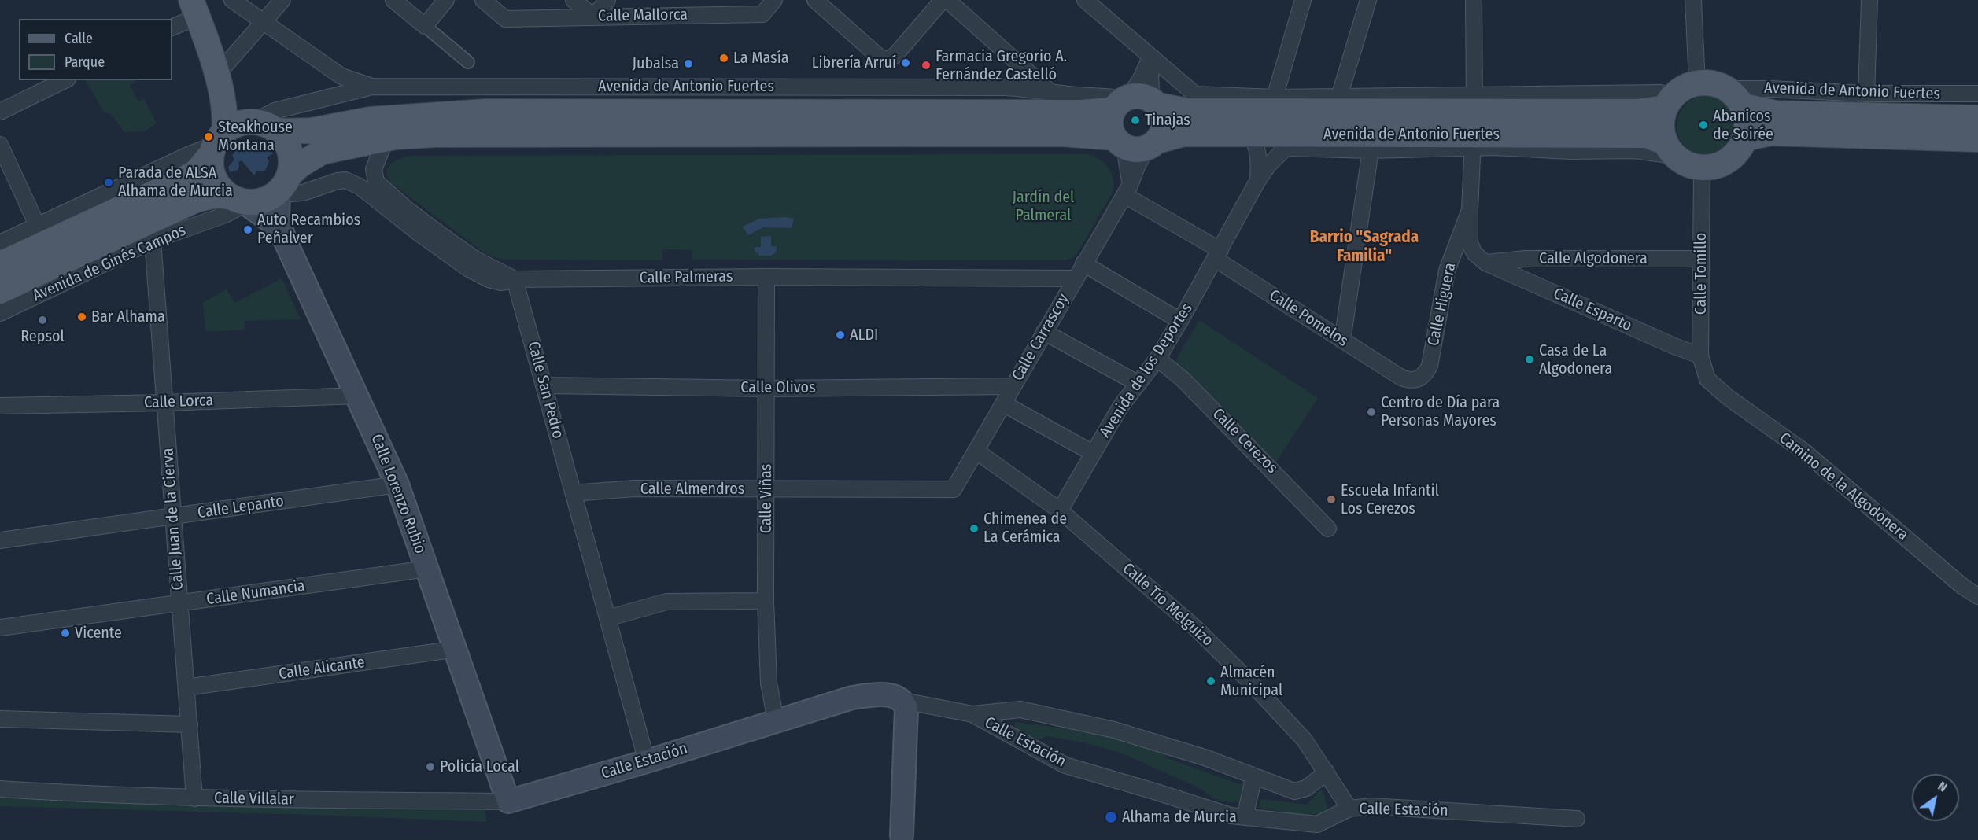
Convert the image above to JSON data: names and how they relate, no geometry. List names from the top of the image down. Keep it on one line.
{"streets":{"main road":["Avenida de Antonio Fuertes","Avenida de Ginés Campos","Calle Lorenzo Rubio","Calle Estación"],"street":["Calle Mallorca","Calle Algodonera","Calle Tomillo","Calle Palmeras","Calle Higuera","Calle Esparto","Calle Pomelos","Calle Carrascoy","Avenida de los Deportes","Calle Olivos","Calle San Pedro","Calle Lorca","Calle Cerezos","Camino de la Algodonera","Calle Almendros","Calle Viñas","Calle Lepanto","Calle Juan de la Cierva","Calle Numancia","Calle Tío Melguizo","Calle Alicante","Calle Villalar"]},"crossings":[["Avenida de Antonio Fuertes","Avenida de Ginés Campos"],["Avenida de Antonio Fuertes","Calle Tomillo"],["Avenida de Antonio Fuertes","Calle Palmeras"],["Avenida de Antonio Fuertes","Calle Higuera"],["Avenida de Antonio Fuertes","Calle Carrascoy"],["Avenida de Antonio Fuertes","Avenida de los Deportes"],["Avenida de Antonio Fuertes","Calle Lorenzo Rubio"],["Calle Algodonera","Calle Tomillo"],["Calle Algodonera","Calle Higuera"],["Calle Algodonera","Calle Esparto"],["Avenida de Ginés Campos","Calle Lorenzo Rubio"],["Avenida de Ginés Campos","Calle Juan de la Cierva"],["Calle Tomillo","Calle Esparto"],["Calle Tomillo","Camino de la Algodonera"],["Calle Palmeras","Calle Carrascoy"],["Calle Palmeras","Calle San Pedro"],["Calle Palmeras","Calle Viñas"],["Calle Higuera","Calle Esparto"],["Calle Higuera","Calle Pomelos"],["Calle Pomelos","Calle Carrascoy"],["Calle Pomelos","Avenida de los Deportes"],["Calle Carrascoy","Calle Olivos"],["Calle Carrascoy","Calle Almendros"],["Calle Carrascoy","Calle Tío Melguizo"],["Avenida de los Deportes","Calle Cerezos"],["Avenida de los Deportes","Calle Tío Melguizo"],["Calle Olivos","Calle San Pedro"],["Calle Olivos","Calle Viñas"],["Calle San Pedro","Calle Almendros"],["Calle San Pedro","Calle Estación"],["Calle Lorca","Calle Lorenzo Rubio"],["Calle Lorca","Calle Juan de la Cierva"],["Calle Almendros","Calle Viñas"],["Calle Lorenzo Rubio","Calle Lepanto"],["Calle Lorenzo Rubio","Calle Numancia"],["Calle Lorenzo Rubio","Calle Alicante"],["Calle Lorenzo Rubio","Calle Estación"],["Calle Lorenzo Rubio","Calle Villalar"],["Calle Viñas","Calle Estación"],["Calle Lepanto","Calle Juan de la Cierva"],["Calle Juan de la Cierva","Calle Numancia"],["Calle Juan de la Cierva","Calle Alicante"],["Calle Juan de la Cierva","Calle Villalar"],["Calle Tío Melguizo","Calle Estación"],["Calle Estación","Calle Villalar"]],"districts":["Barrio \"Sagrada Familia\""],"parks":["Jardín del Palmeral"],"places":["La Masía","Librería Arruí","Jubalsa","Farmacia Gregorio A. Fernández Castelló","Tinajas","Abanicos de Soirée","Steakhouse Montana","Parada de ALSA Alhama de Murcia","Auto Recambios Peñalver","Bar Alhama","Repsol","ALDI","Casa de La Algodonera","Centro de Día para Personas Mayores","Escuela Infantil Los Cerezos","Chimenea de La Cerámica","Vicente","Almacén Municipal","Policía Local","Alhama de Murcia"],"legend":["Calle","Parque"],"north":"top right"}
